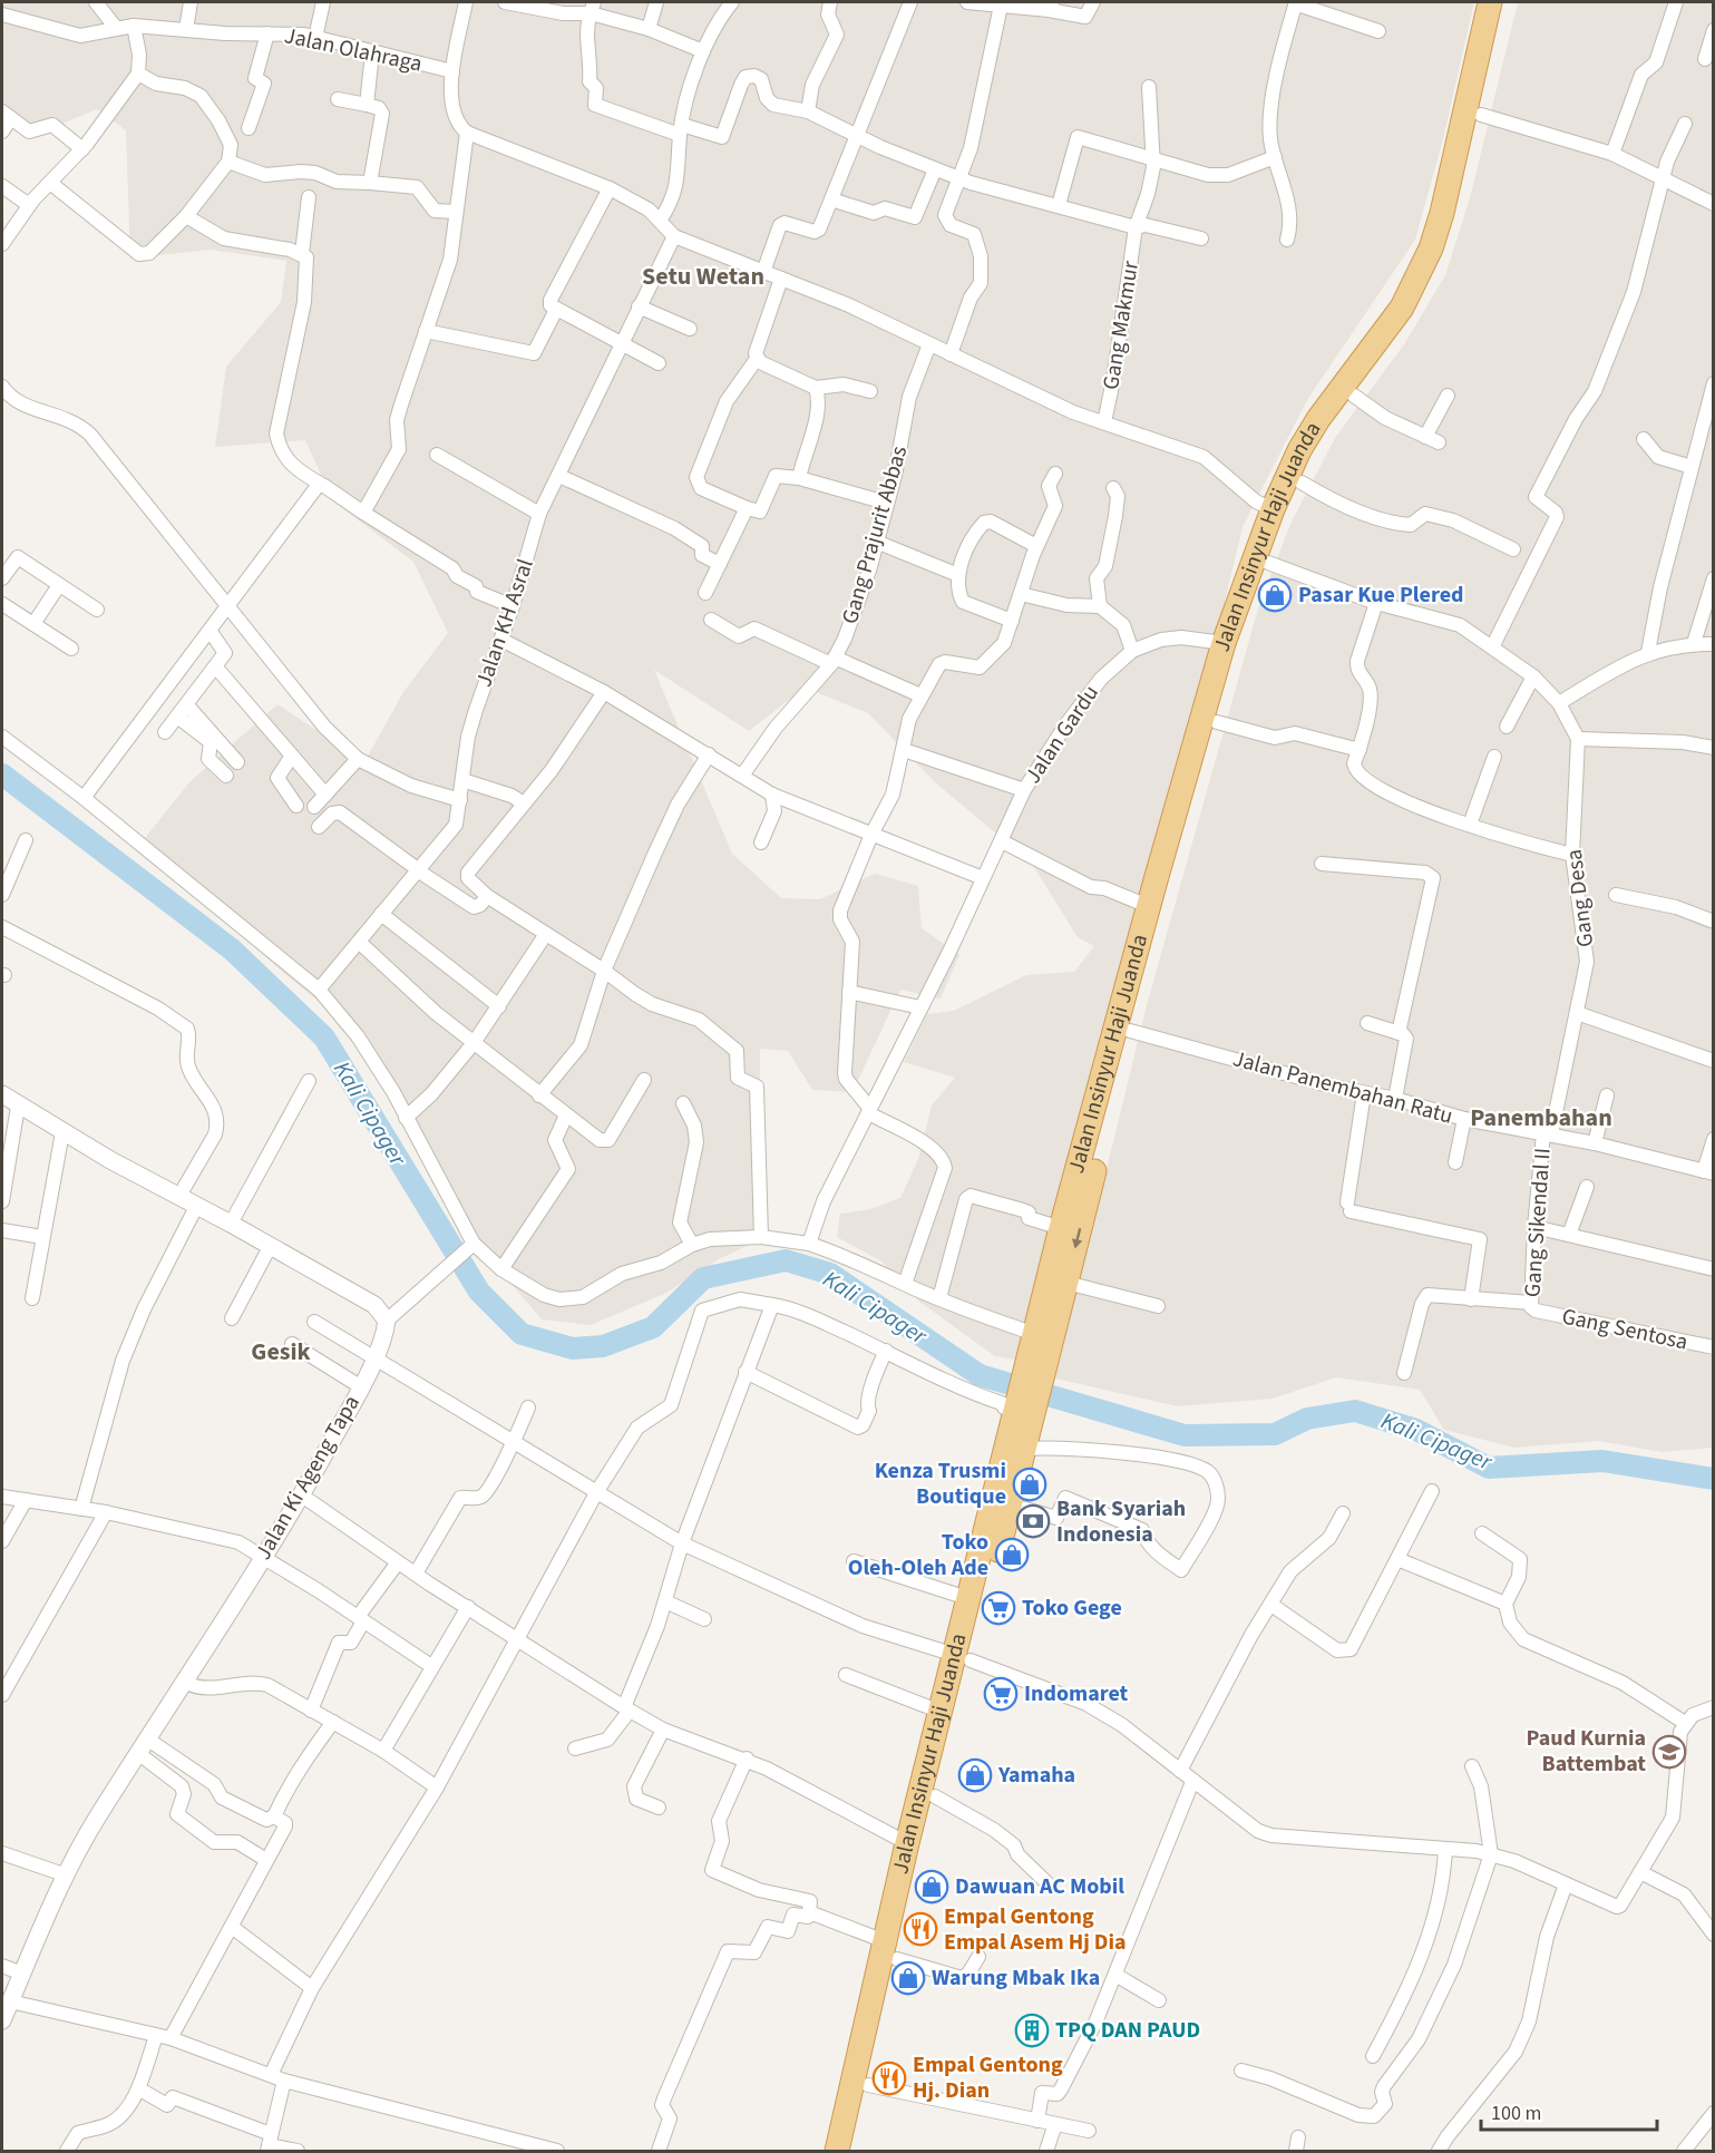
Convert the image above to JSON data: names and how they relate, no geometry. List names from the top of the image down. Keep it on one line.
{"streets":{"highway":["Jalan Insinyur Haji Juanda"],"street":["Jalan Olahraga","Gang Makmur","Gang Prajurit Abbas","Jalan KH Asral","Jalan Gardu","Gang Desa","Jalan Panembahan Ratu","Gang Sikendal II","Gang Sentosa","Jalan Ki Ageng Tapa"]},"crossings":[["Jalan Insinyur Haji Juanda","Jalan Gardu"],["Jalan Insinyur Haji Juanda","Jalan Panembahan Ratu"],["Gang Desa","Jalan Panembahan Ratu"],["Gang Desa","Gang Sikendal II"],["Jalan Panembahan Ratu","Gang Sikendal II"],["Gang Sikendal II","Gang Sentosa"]],"districts":["Setu Wetan","Panembahan","Gesik"],"water":["Kali Cipager"],"places":{"shop":["Pasar Kue Plered","Kenza Trusmi Boutique","Toko Oleh-Oleh Ade","Yamaha","Dawuan AC Mobil","Warung Mbak Ika"],"bank":["Bank Syariah Indonesia"],"supermarket":["Toko Gege","Indomaret"],"school or university":["Paud Kurnia Battembat"],"restaurant":["Empal Gentong Empal Asem Hj Dia","Empal Gentong Hj. Dian"],"building":["TPQ DAN PAUD"]},"scale_bar":"100 m"}
